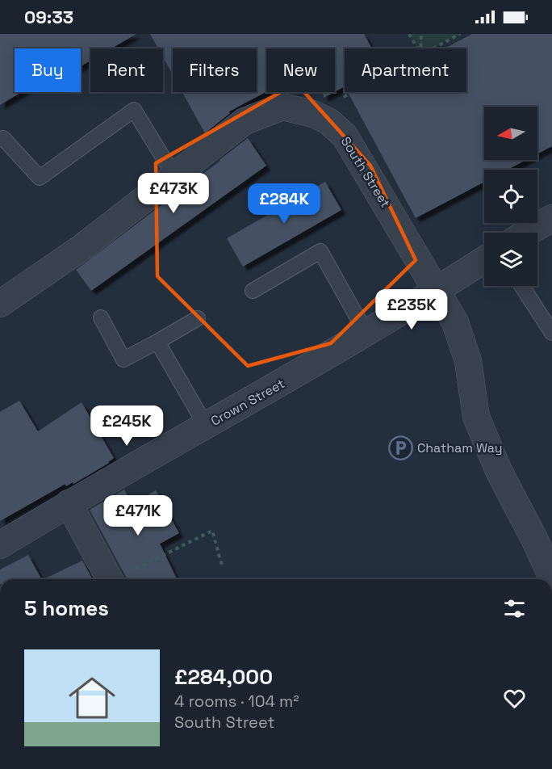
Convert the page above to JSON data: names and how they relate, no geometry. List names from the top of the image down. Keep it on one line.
{"streets":{"street":["South Street","Crown Street"]},"crossings":[["South Street","Crown Street"]],"places":{"parking":["Chatham Way"]},"north":"left","page":{"status":"09:33","chip":["Buy","Rent","Filters","New","Apartment"],"price":["£473K","£284K","£235K","£245K","£471K"],"heading":"5 homes","list":[{"name":"£284,000","note":"4 rooms · 104 m² · South Street"}]}}
